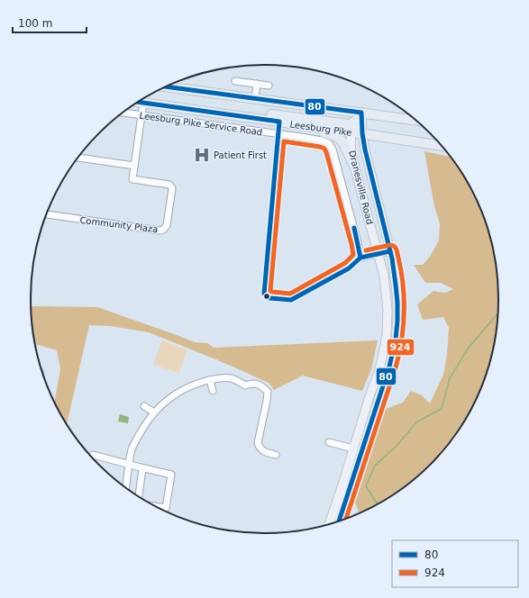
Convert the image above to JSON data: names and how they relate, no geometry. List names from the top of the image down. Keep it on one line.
{"streets":{"highway":["Leesburg Pike"],"main road":["Dranesville Road"],"street":["Leesburg Pike Service Road","Community Plaza"]},"crossings":[["Leesburg Pike Service Road","Dranesville Road"],["Leesburg Pike Service Road","Community Plaza"],["Leesburg Pike","Dranesville Road"],["Leesburg Pike","Community Plaza"]],"places":{"hospital":["Patient First"]},"lines":["transit line 80","transit line 924"],"legend":["80","924"],"scale_bar":"100 m"}
